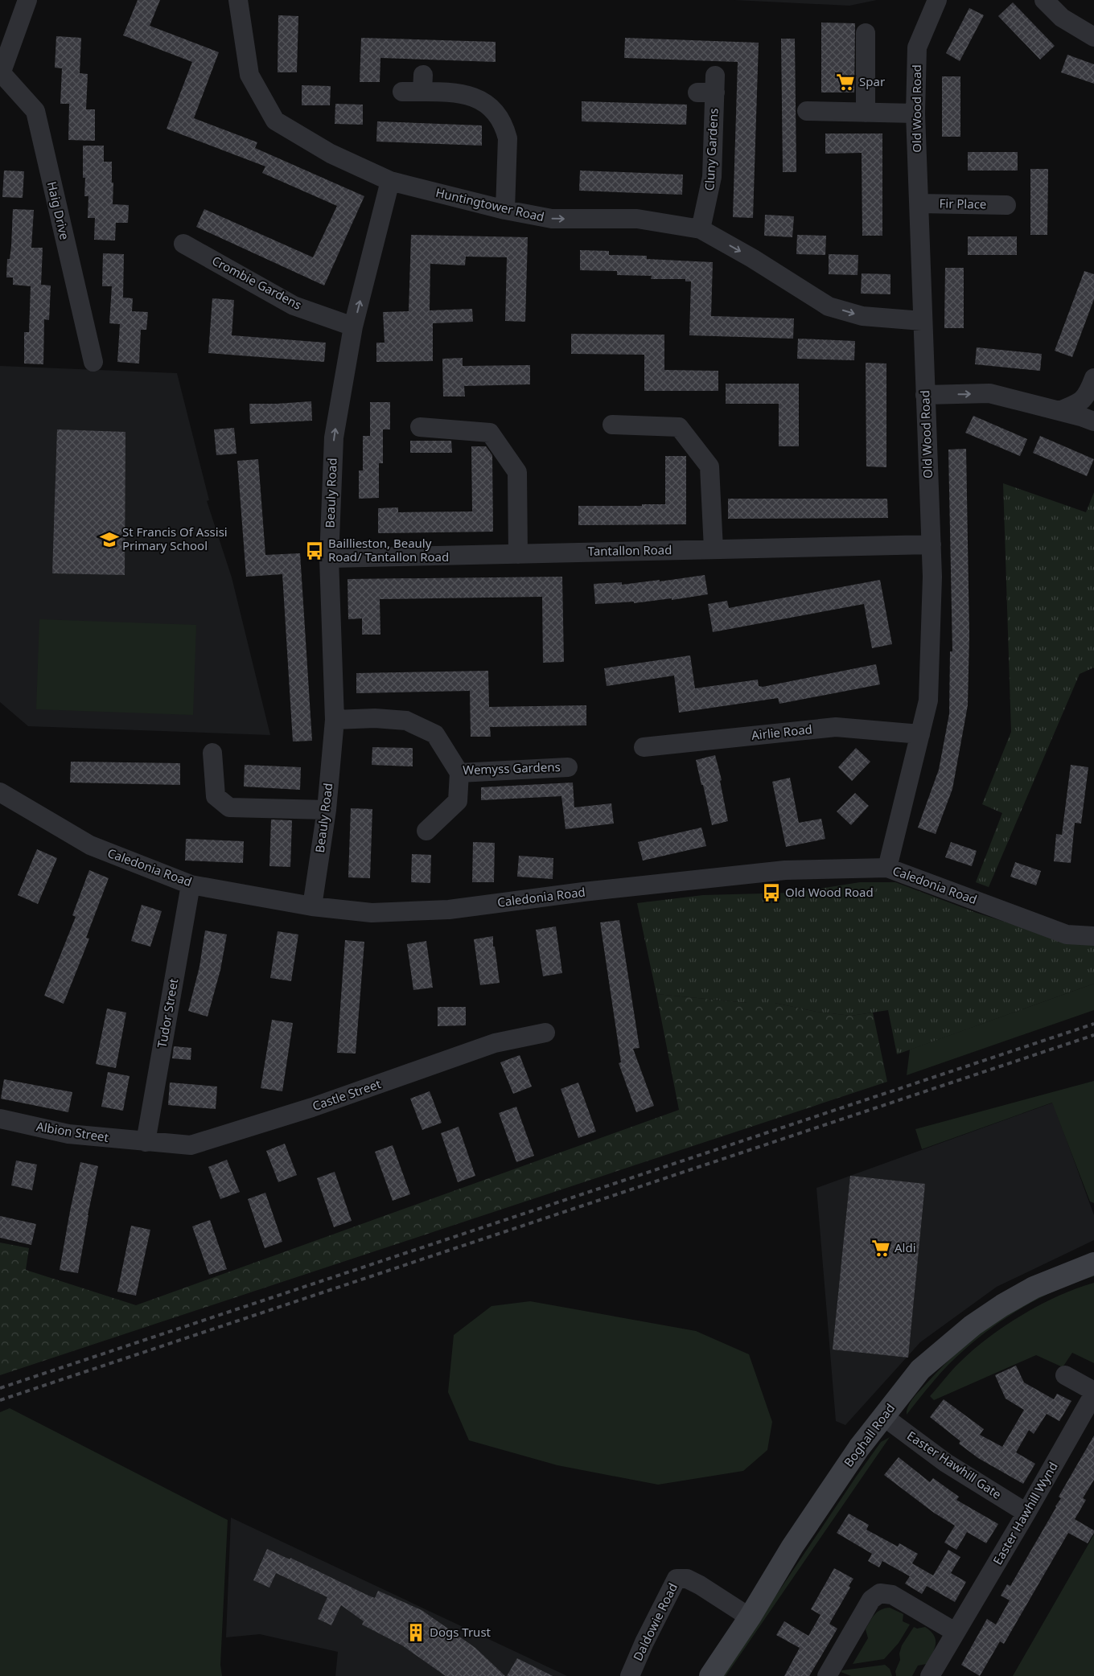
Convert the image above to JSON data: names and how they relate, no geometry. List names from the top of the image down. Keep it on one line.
{"streets":{"street":["Old Wood Road","Cluny Gardens","Fir Place","Huntingtower Road","Haig Drive","Crombie Gardens","Beauly Road","Tantallon Road","Airlie Road","Wemyss Gardens","Caledonia Road","Tudor Street","Castle Street","Albion Street","Boghall Road","Easter Hawhill Gate","Easter Hawhill Wynd","Daldowie Road"]},"crossings":[["Old Wood Road","Fir Place"],["Old Wood Road","Huntingtower Road"],["Old Wood Road","Tantallon Road"],["Old Wood Road","Airlie Road"],["Old Wood Road","Caledonia Road"],["Cluny Gardens","Huntingtower Road"],["Huntingtower Road","Beauly Road"],["Crombie Gardens","Beauly Road"],["Beauly Road","Tantallon Road"],["Beauly Road","Wemyss Gardens"],["Beauly Road","Caledonia Road"],["Caledonia Road","Tudor Street"],["Tudor Street","Castle Street"],["Tudor Street","Albion Street"],["Castle Street","Albion Street"],["Boghall Road","Easter Hawhill Gate"],["Boghall Road","Daldowie Road"],["Easter Hawhill Gate","Easter Hawhill Wynd"]],"one_way":["Huntingtower Road","Beauly Road"],"places":{"supermarket":["Spar","Aldi"],"school or university":["St Francis Of Assisi Primary School"],"bus stop":["Baillieston, Beauly Road/ Tantallon Road","Old Wood Road"],"building":["Dogs Trust"]}}
